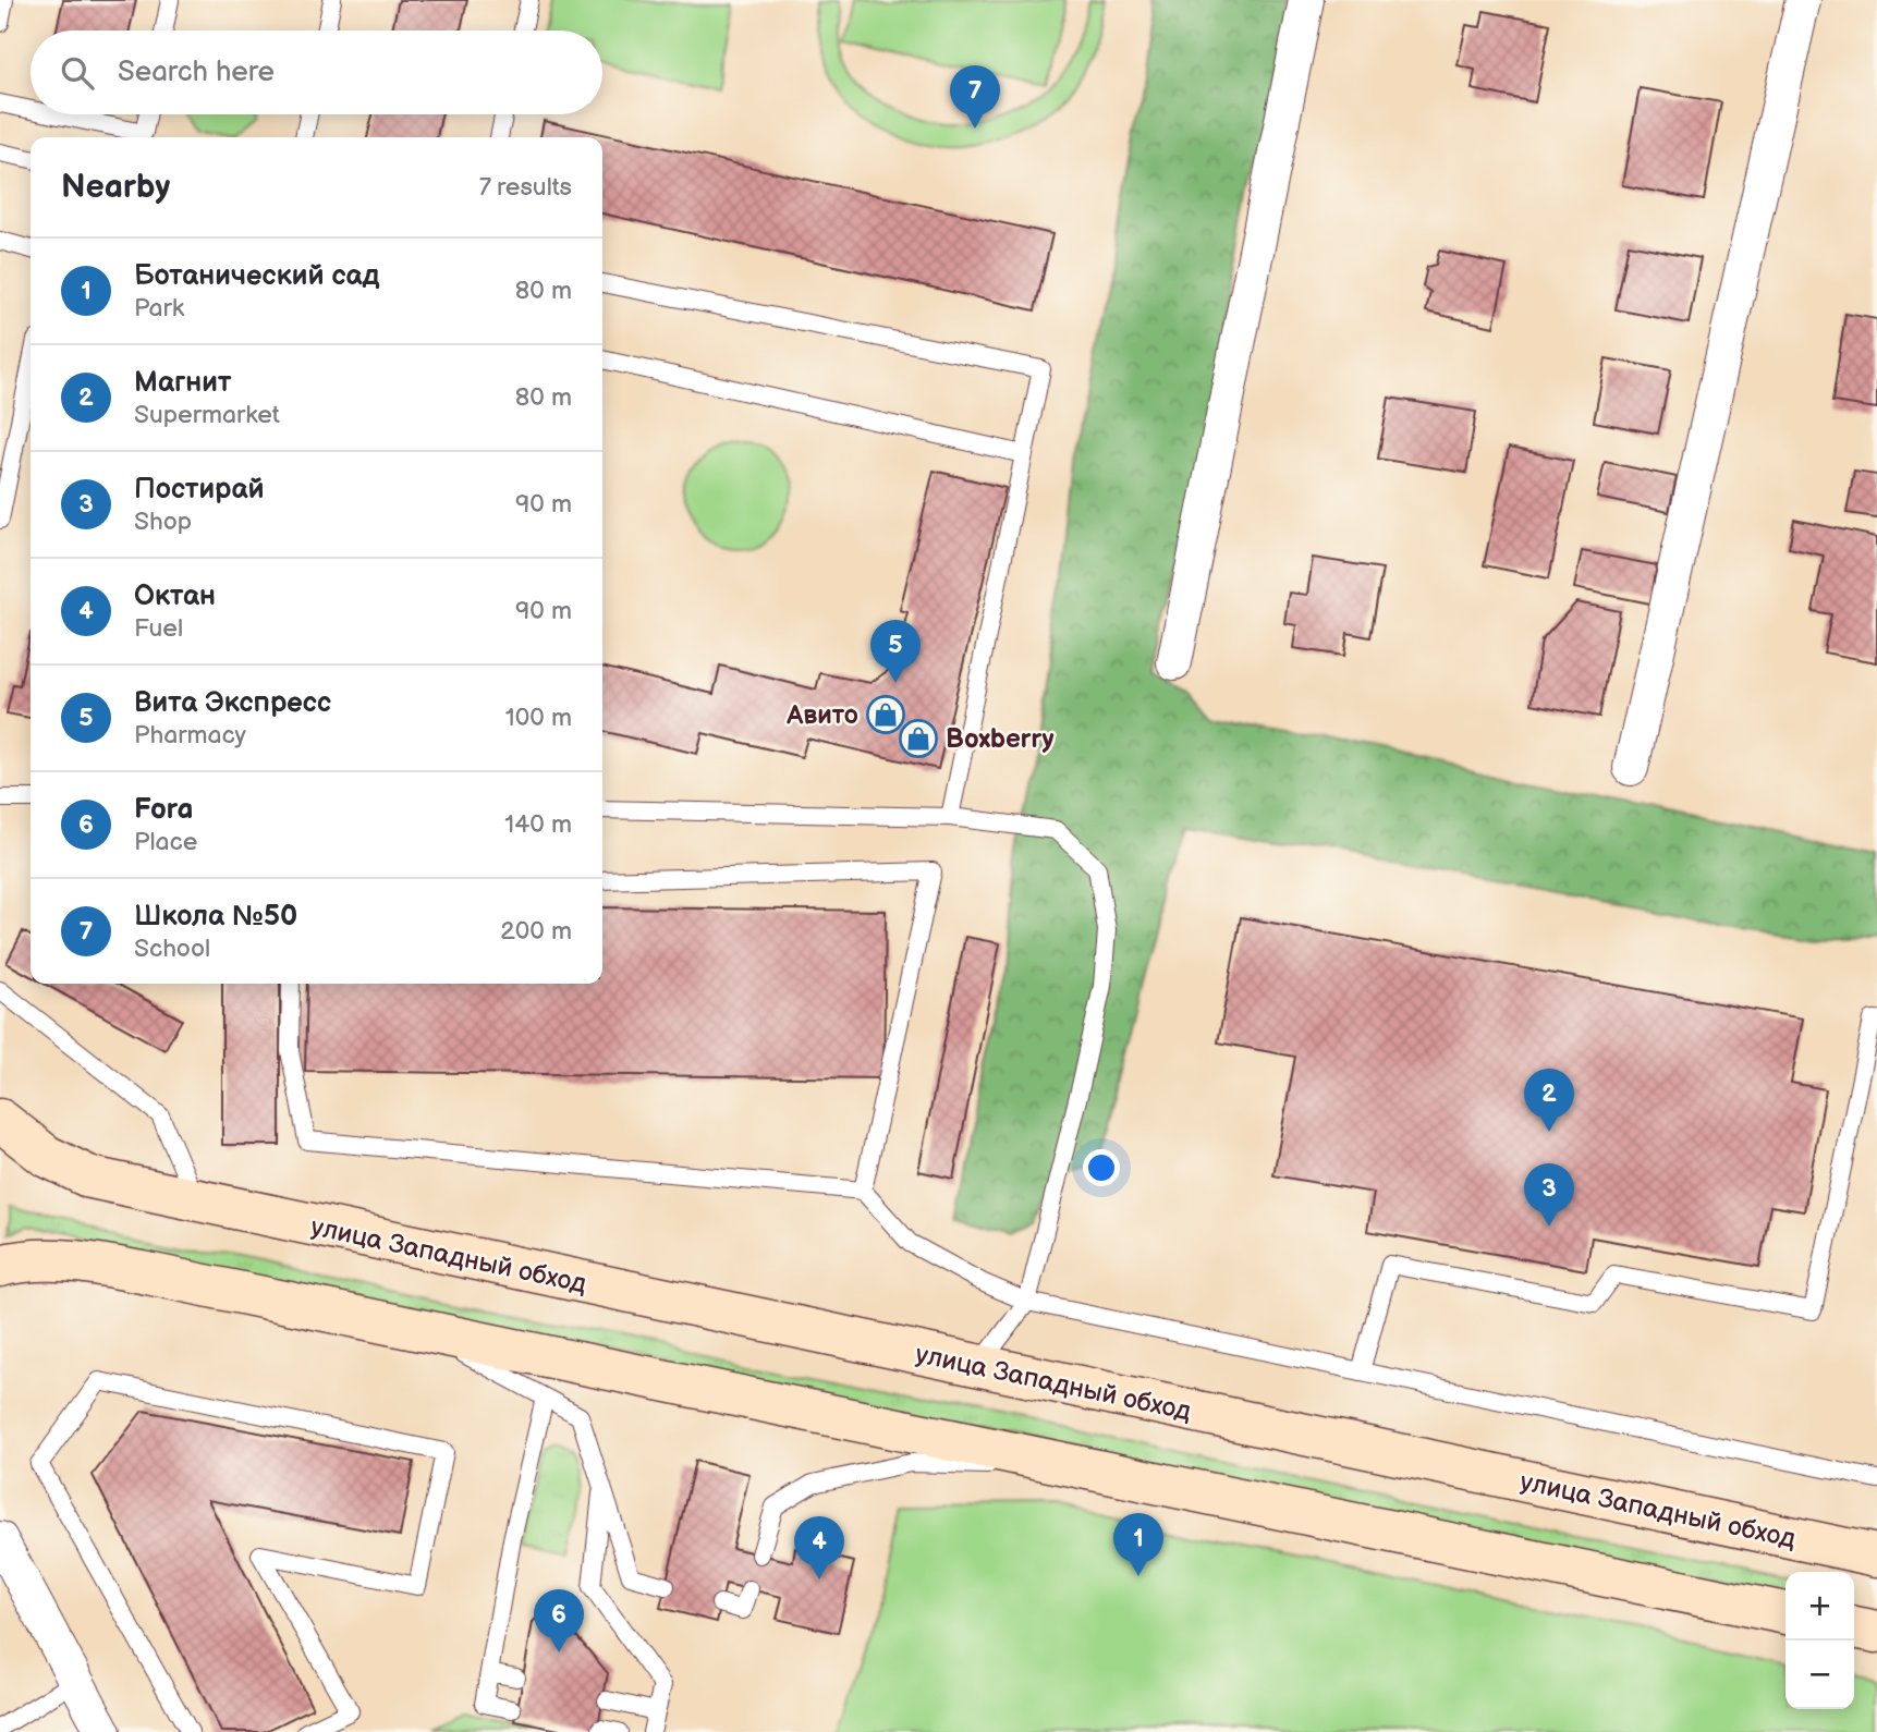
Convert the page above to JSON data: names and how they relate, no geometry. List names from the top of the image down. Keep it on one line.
{"streets":{"main road":["улица Западный обход"]},"places":{"shop":["Авито","Boxberry"]},"page":{"search":"Search here","pins":["7","5","2","3","1","4","6"],"heading":["Nearby","7 results"],"list":[{"mark":"1","name":"Ботанический сад","note":"Park","value":"80 m"},{"mark":"2","name":"Магнит","note":"Supermarket","value":"80 m"},{"mark":"3","name":"Постирай","note":"Shop","value":"90 m"},{"mark":"4","name":"Октан","note":"Fuel","value":"90 m"},{"mark":"5","name":"Вита Экспресс","note":"Pharmacy","value":"100 m"},{"mark":"6","name":"Fora","note":"Place","value":"140 m"},{"mark":"7","name":"Школа №50","note":"School","value":"200 m"}],"map_buttons":["+","−"]}}
